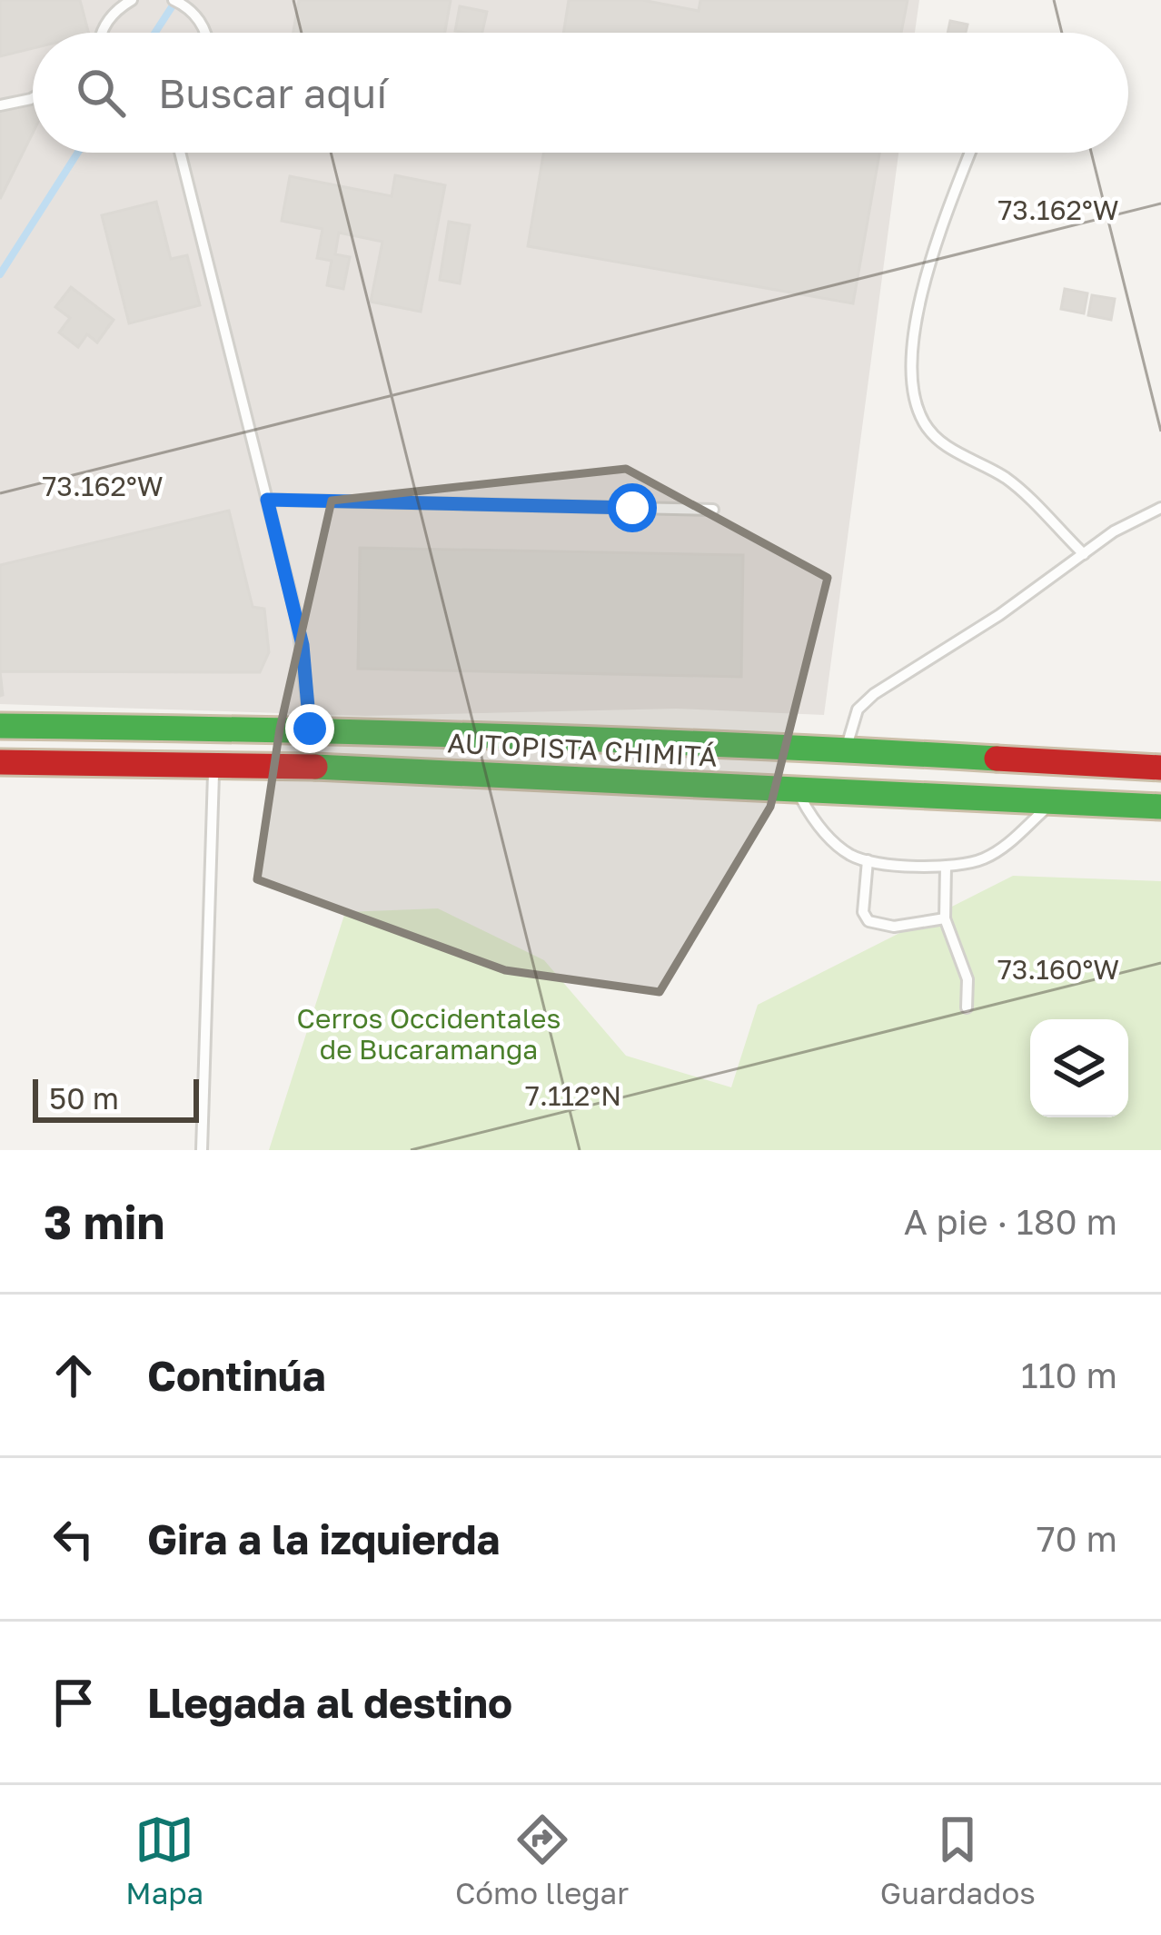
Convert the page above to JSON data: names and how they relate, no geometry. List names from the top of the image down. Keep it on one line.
{"streets":{"highway":["AUTOPISTA CHIMITÁ"]},"parks":["Cerros Occidentales de Bucaramanga"],"scale_bar":"50 m","page":{"search":"Buscar aquí","scale":"50 m","heading":["3 min","A pie · 180 m"],"list":[["Continúa","110 m"],["Gira a la izquierda","70 m"],"Llegada al destino"],"nav":["Mapa","Cómo llegar","Guardados"]},"coordinates":["73.162°W","73.160°W","7.112°N"]}
